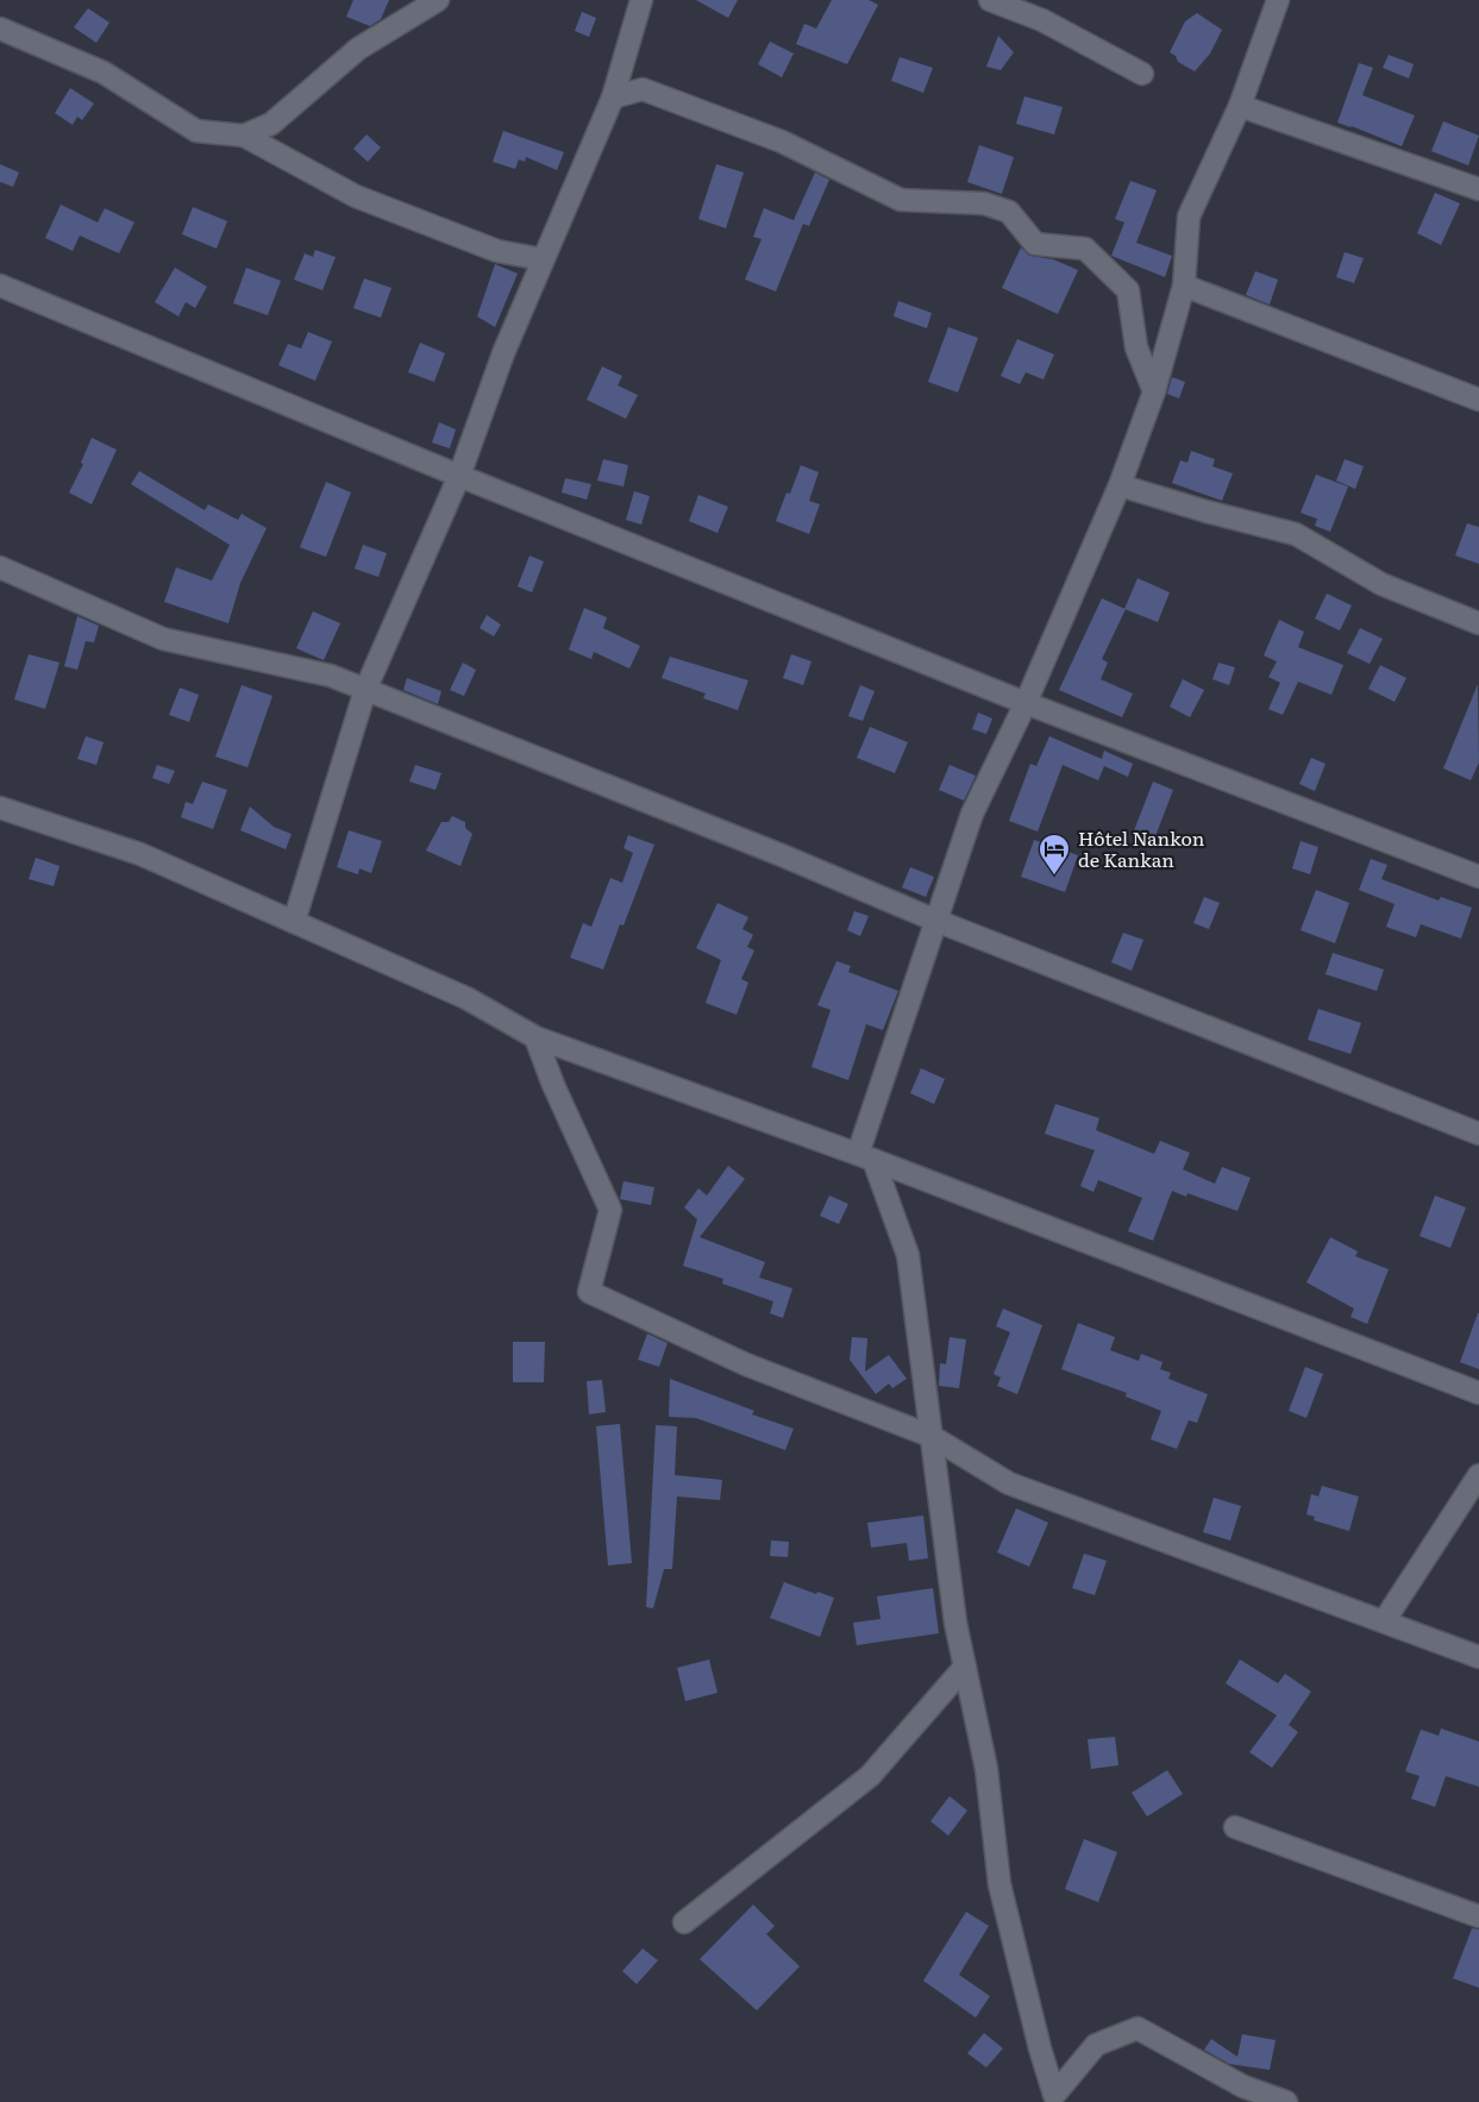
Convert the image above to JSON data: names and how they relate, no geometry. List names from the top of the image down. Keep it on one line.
{"places":{"hotel":["Hôtel Nankon de Kankan"]}}
